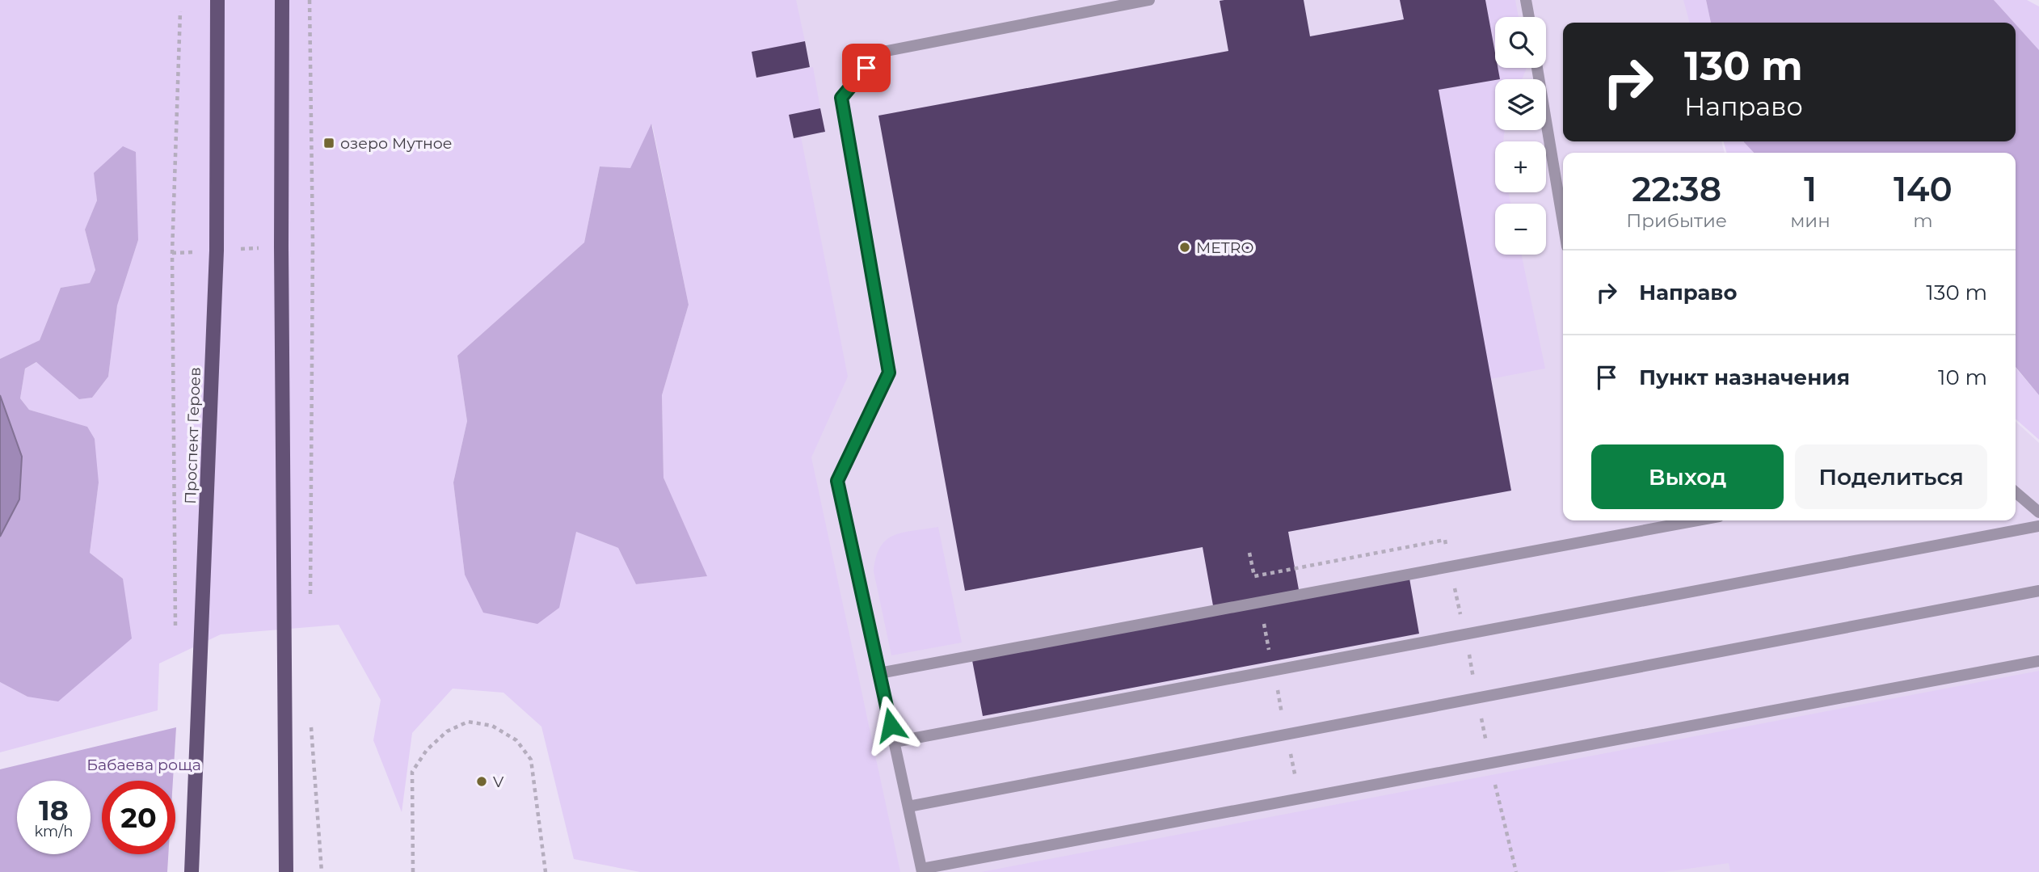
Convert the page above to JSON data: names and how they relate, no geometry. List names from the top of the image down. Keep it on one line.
{"streets":{"main road":["Проспект Героев"]},"parks":["Бабаева роща"],"places":{"transit":["озеро Мутное"],"other":["METRO","V"]},"page":{"map_buttons":["+","−"],"turn":["130 m","Направо"],"eta":["22:38","Прибытие","1","мин","140","m"],"list":[{"name":"Направо","value":"130 m"},{"name":"Пункт назначения","value":"10 m"}],"buttons":["Выход","Поделиться"],"speed":"18 km/h","limit":"20"}}
